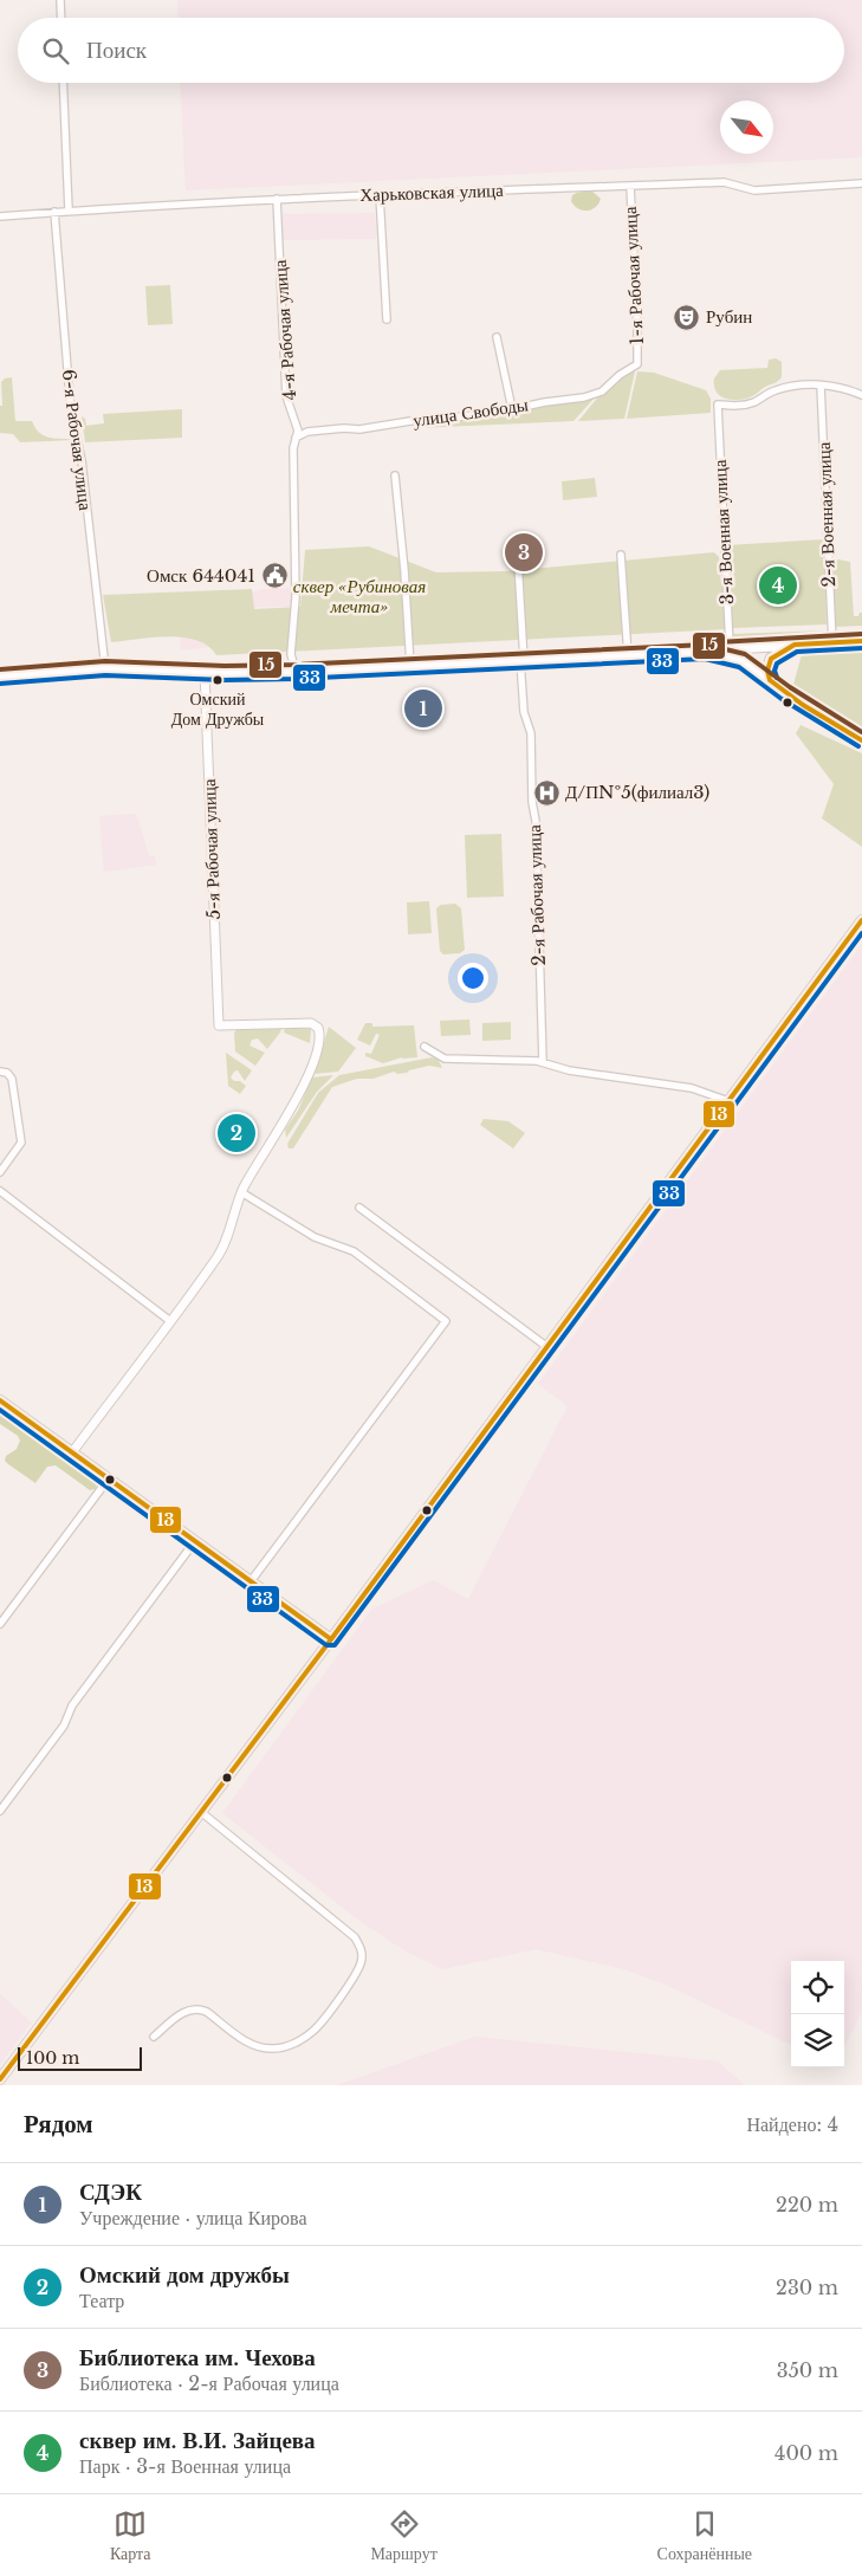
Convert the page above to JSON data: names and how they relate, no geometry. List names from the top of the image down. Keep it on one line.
{"streets":{"street":["Харьковская улица","1-я Рабочая улица","4-я Рабочая улица","улица Свободы","6-я Рабочая улица","2-я Военная улица","3-я Военная улица","5-я Рабочая улица","2-я Рабочая улица"]},"crossings":[["Харьковская улица","1-я Рабочая улица"],["Харьковская улица","4-я Рабочая улица"],["Харьковская улица","6-я Рабочая улица"],["1-я Рабочая улица","улица Свободы"],["4-я Рабочая улица","улица Свободы"],["2-я Военная улица","3-я Военная улица"]],"parks":["сквер «Рубиновая мечта»"],"places":{"theatre":["Рубин"],"public building":["Омск 644041"],"other":["Омский Дом Дружбы"],"hospital":["Д/П№5(филиал3)"]},"lines":["transit line 15","transit line 13","transit line 33"],"scale_bar":"100 m","north":"bottom right","page":{"search":"Поиск","pins":["3","4","1","2"],"scale":"100 m","heading":["Рядом","Найдено: 4"],"list":[{"mark":"1","name":"СДЭК","note":"Учреждение · улица Кирова","value":"220 m"},{"mark":"2","name":"Омский дом дружбы","note":"Театр","value":"230 m"},{"mark":"3","name":"Библиотека им. Чехова","note":"Библиотека · 2-я Рабочая улица","value":"350 m"},{"mark":"4","name":"сквер им. В.И. Зайцева","note":"Парк · 3-я Военная улица","value":"400 m"}],"nav":["Карта","Маршрут","Сохранённые"]}}
